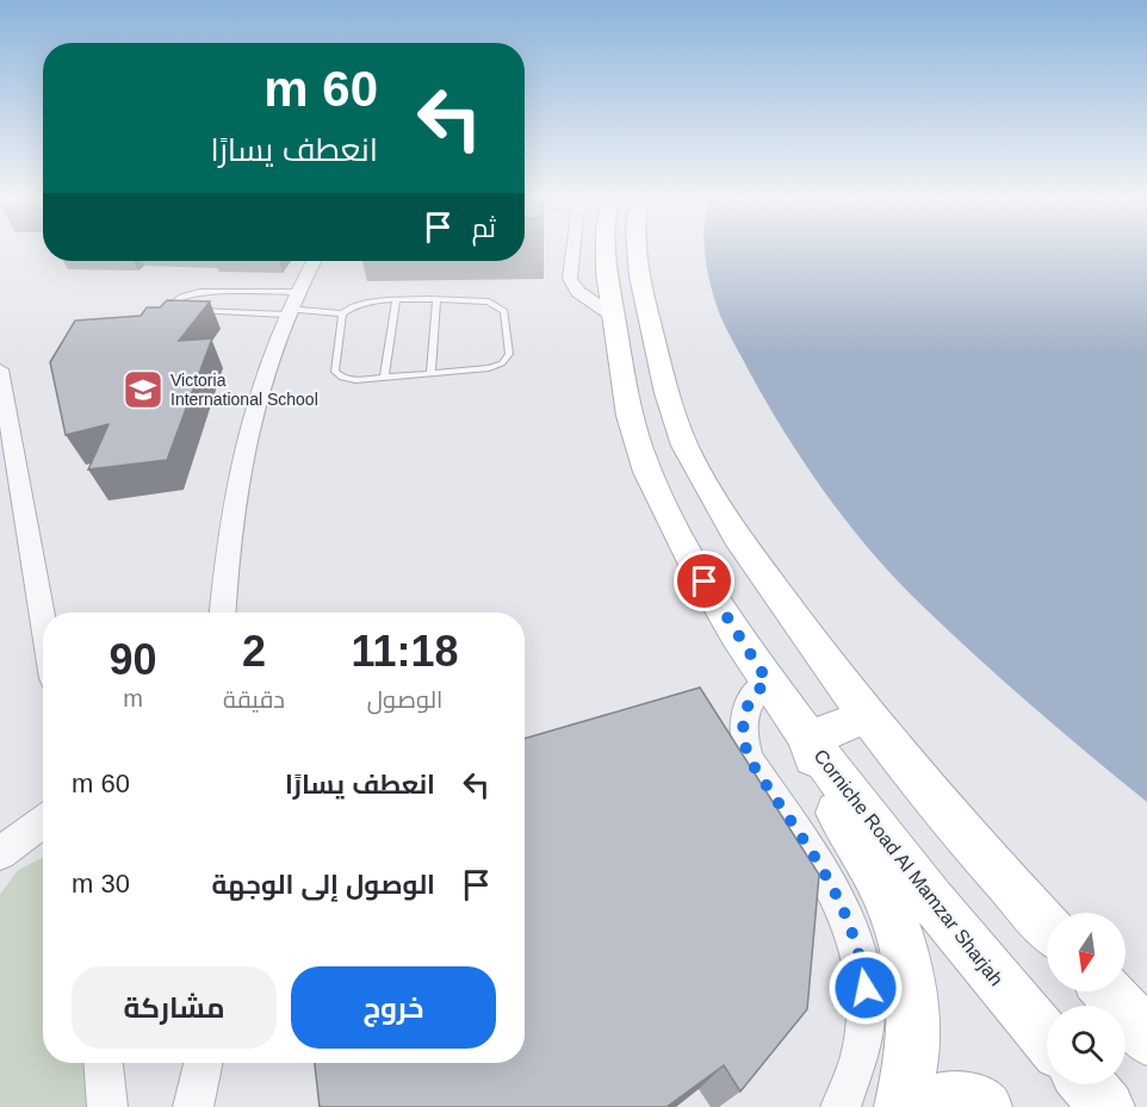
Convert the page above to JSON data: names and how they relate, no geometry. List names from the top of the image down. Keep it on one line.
{"streets":{"main road":["Corniche Road Al Mamzar Sharjah"]},"places":{"school or university":["Victoria International School"]},"north":"bottom","page":{"turn":["60 m","انعطف يسارًا"],"then":"ثم","eta":["11:18","الوصول","2","دقيقة","90","m"],"list":[{"name":"انعطف يسارًا","value":"60 m"},{"name":"الوصول إلى الوجهة","value":"30 m"}],"buttons":["خروج","مشاركة"]}}
